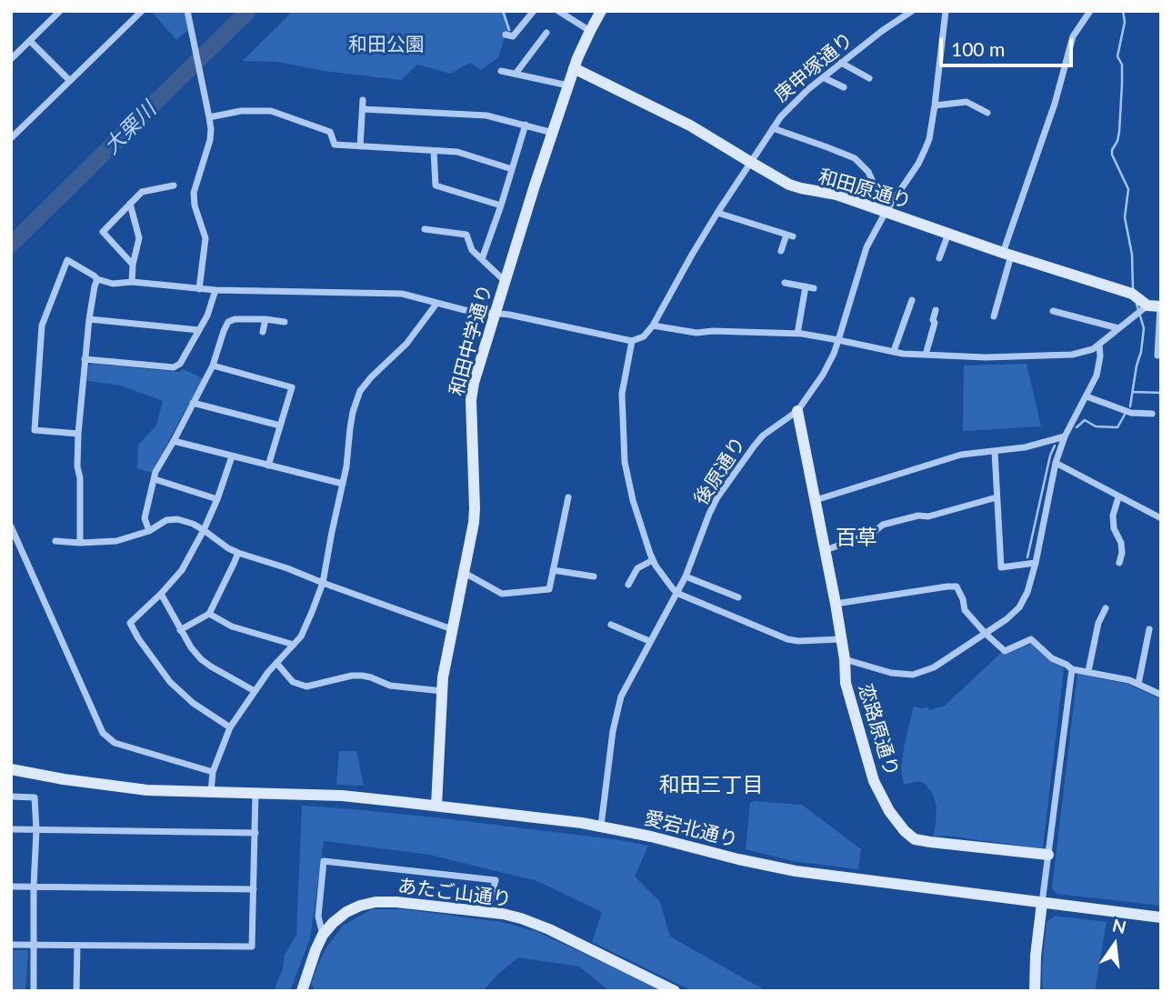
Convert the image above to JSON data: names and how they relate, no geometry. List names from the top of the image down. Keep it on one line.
{"streets":{"street":["庚申塚通り","和田原通り","和田中学通り","後原通り","恋路原通り","愛宕北通り","あたご山通り"]},"crossings":[["庚申塚通り","和田原通り"],["和田原通り","和田中学通り"],["和田原通り","後原通り"],["和田中学通り","愛宕北通り"],["後原通り","恋路原通り"],["後原通り","愛宕北通り"]],"districts":["百草","和田三丁目"],"water":["大栗川"],"parks":["和田公園"],"scale_bar":"100 m","north":"top"}
